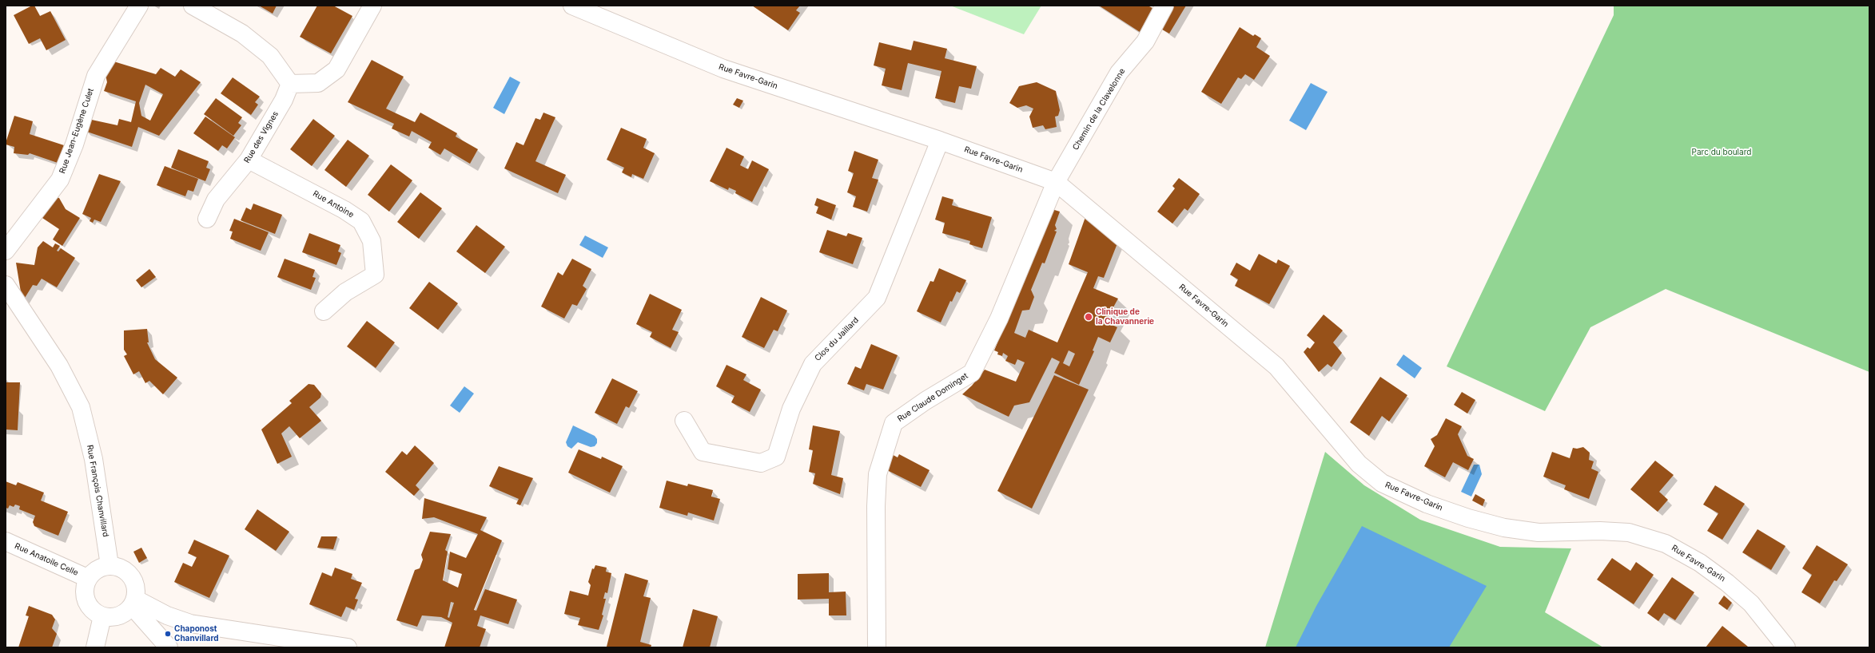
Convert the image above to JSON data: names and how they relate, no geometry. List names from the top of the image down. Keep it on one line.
{"streets":{"street":["Rue Favre-Garin","Chemin de la Clavelonne","Rue Jean-Eugène Culet","Rue des Vignes","Rue Antoine","Clos du Jaillard","Rue Claude Dominget","Rue François Chanvillard","Rue Anatoile Celle"]},"crossings":[["Rue Favre-Garin","Chemin de la Clavelonne"],["Rue Favre-Garin","Clos du Jaillard"],["Rue Favre-Garin","Rue Claude Dominget"],["Chemin de la Clavelonne","Rue Claude Dominget"],["Rue des Vignes","Rue Antoine"],["Rue François Chanvillard","Rue Anatoile Celle"]],"parks":["Parc du boulard"],"places":["Clinique de la Chavannerie","Chaponost Chanvillard"]}
